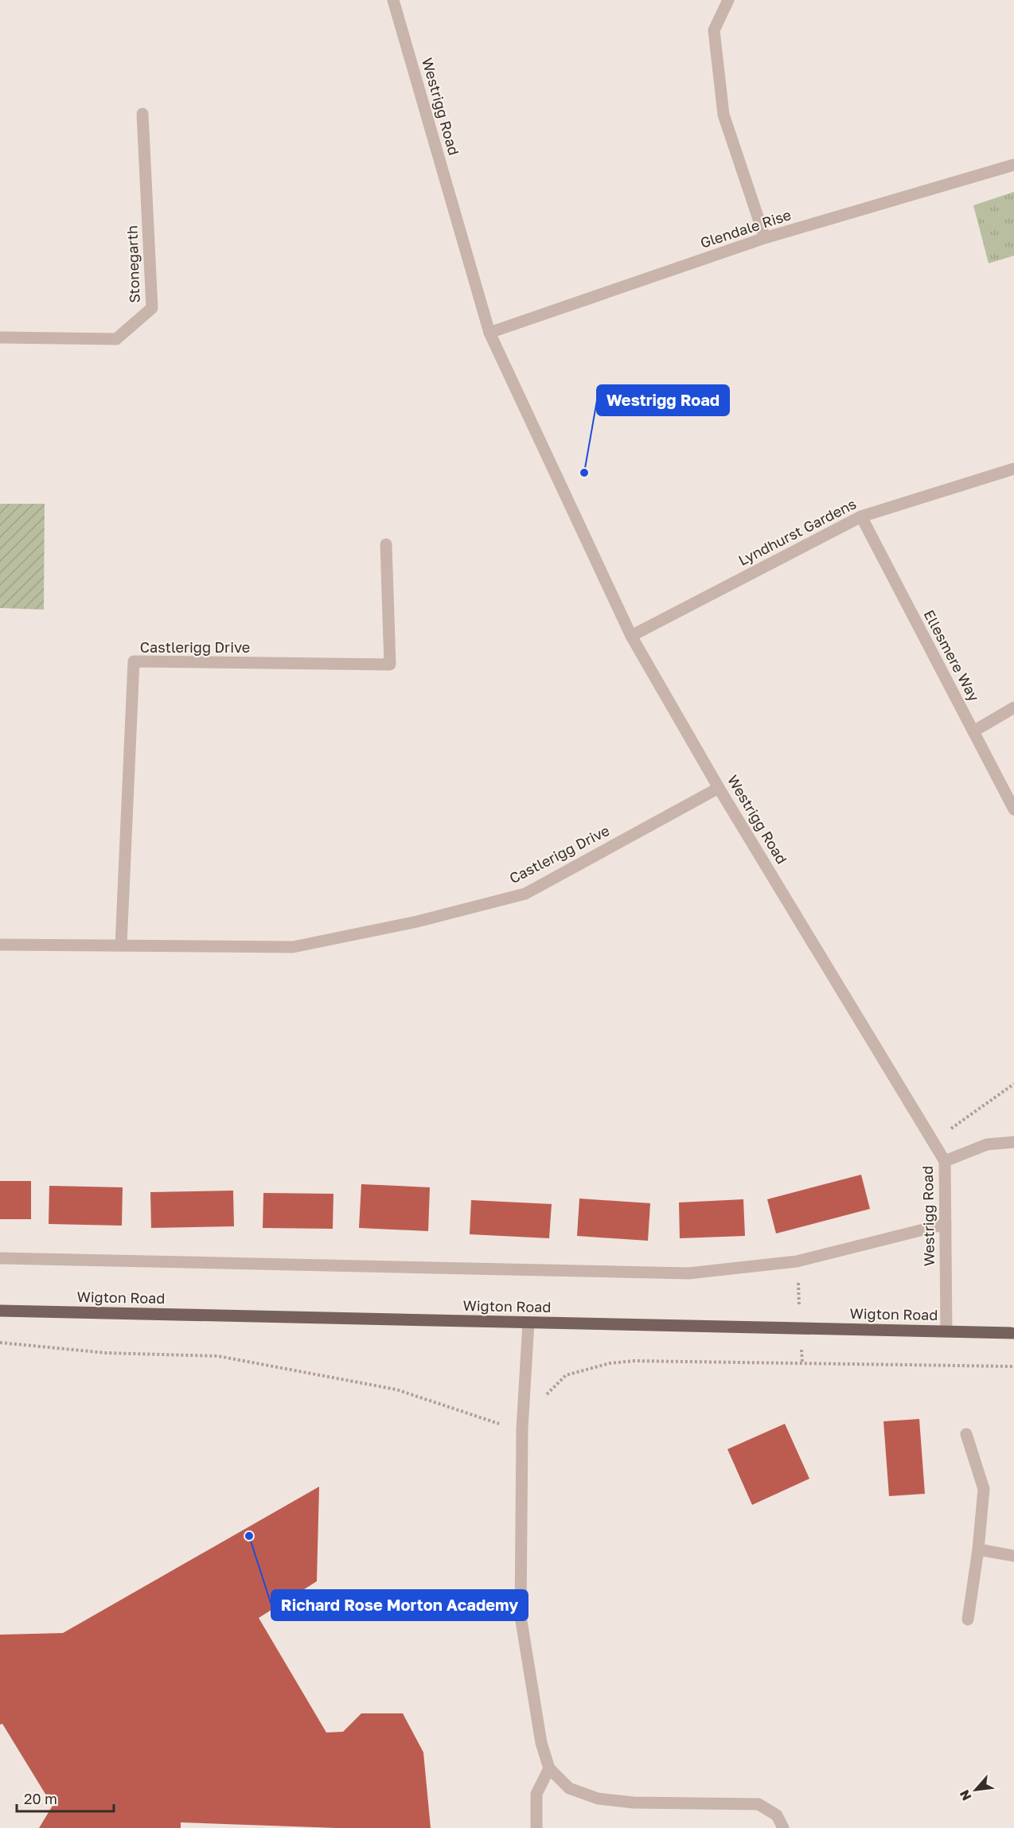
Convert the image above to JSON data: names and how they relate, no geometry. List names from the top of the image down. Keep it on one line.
{"streets":{"main road":["Wigton Road"],"street":["Westrigg Road","Glendale Rise","Stonegarth","Lyndhurst Gardens","Castlerigg Drive","Ellesmere Way"]},"crossings":[["Westrigg Road","Glendale Rise"],["Westrigg Road","Lyndhurst Gardens"],["Westrigg Road","Castlerigg Drive"],["Westrigg Road","Wigton Road"],["Lyndhurst Gardens","Ellesmere Way"]],"places":["Westrigg Road","Richard Rose Morton Academy"],"scale_bar":"20 m","north":"bottom left"}
